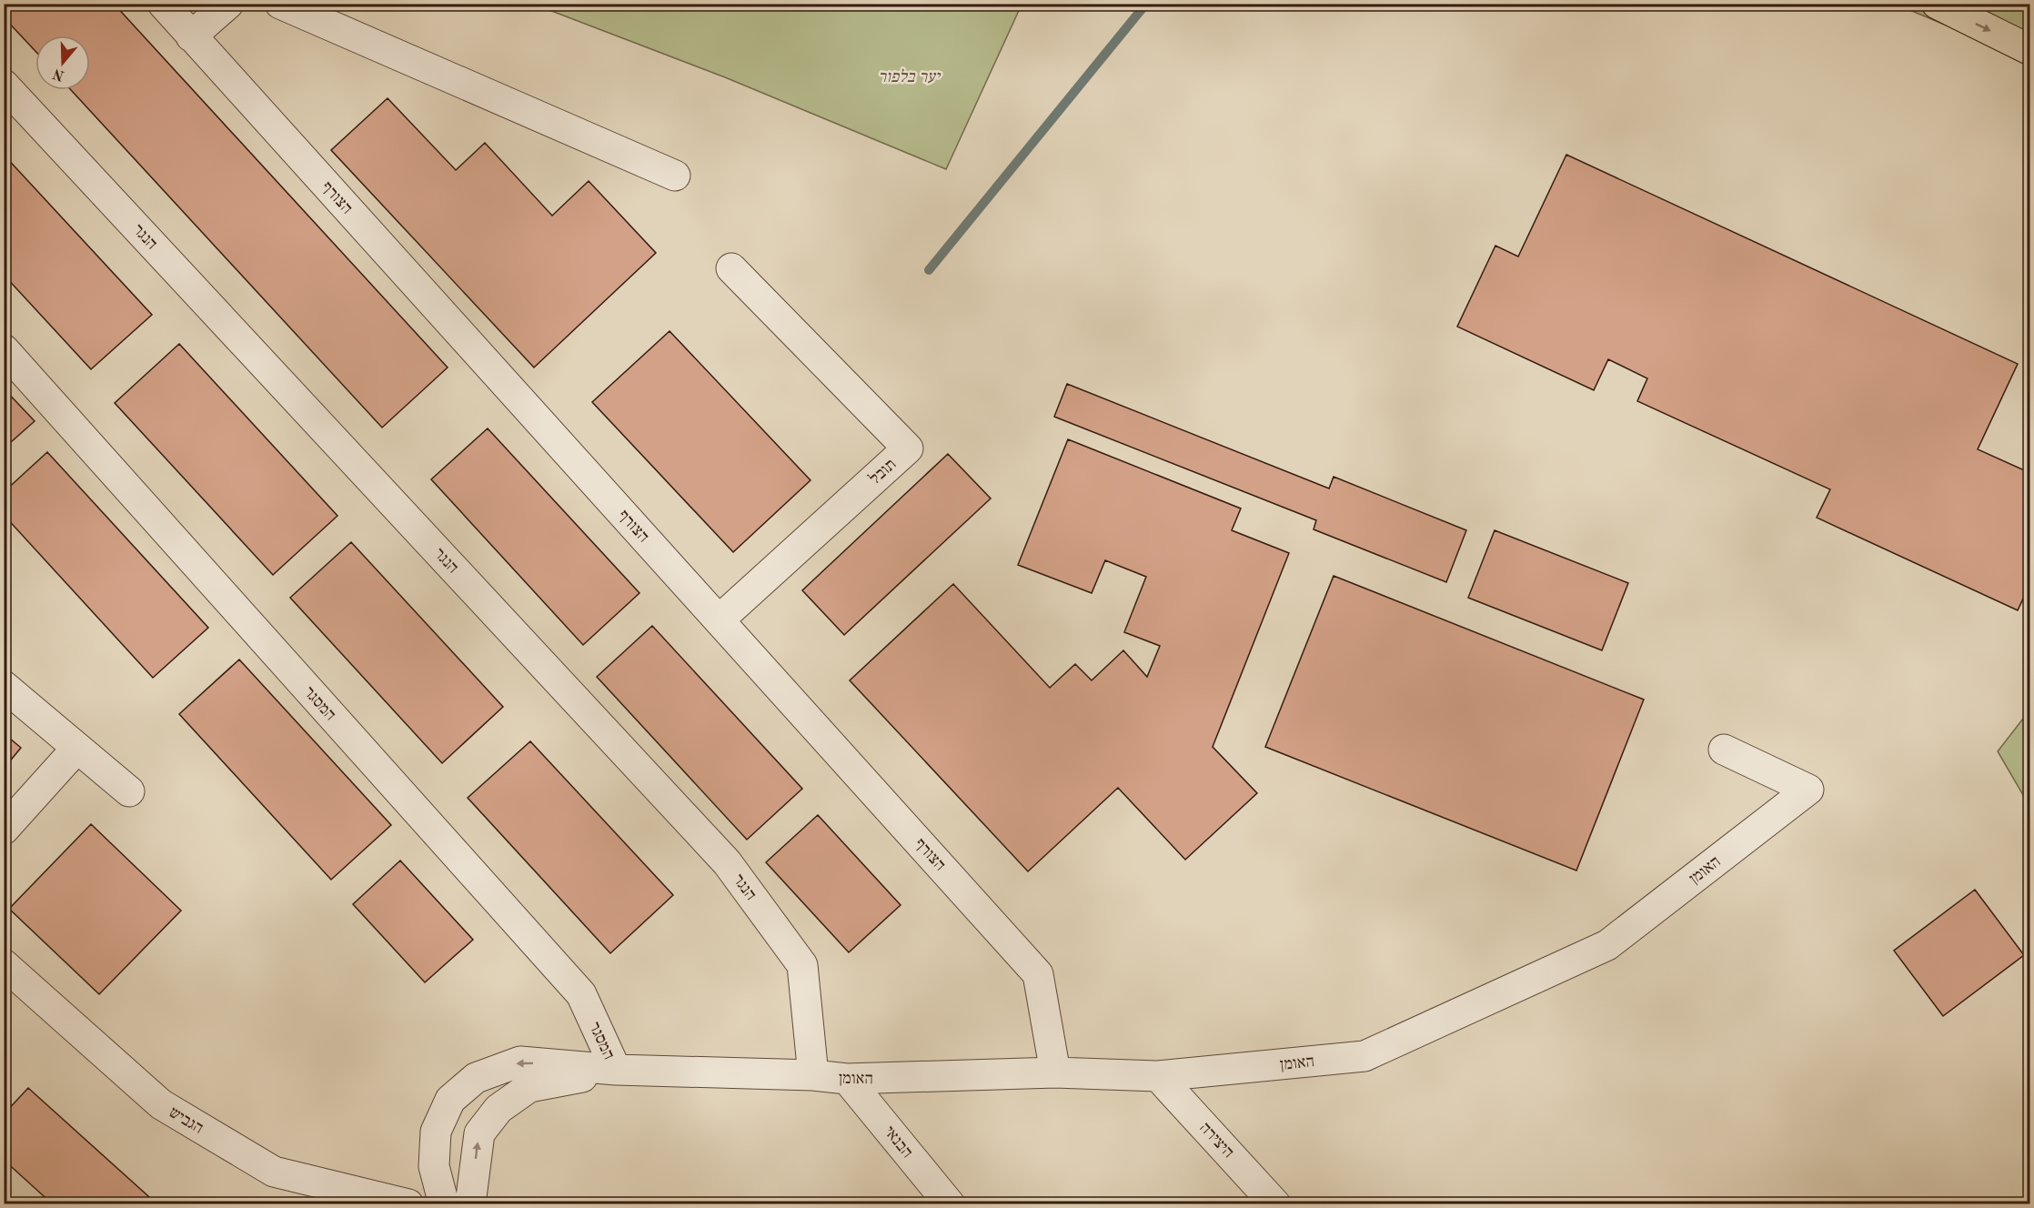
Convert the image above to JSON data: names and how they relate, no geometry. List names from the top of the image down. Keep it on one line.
{"streets":{"street":["הצורף","הנגר","תובל","המסגר","האומן","הגביש","היצירה","הבנאי"]},"crossings":[["הצורף","תובל"],["הצורף","האומן"],["הנגר","האומן"],["המסגר","האומן"],["האומן","היצירה"],["האומן","הבנאי"]],"parks":["יער בלפור"],"north":"bottom"}
